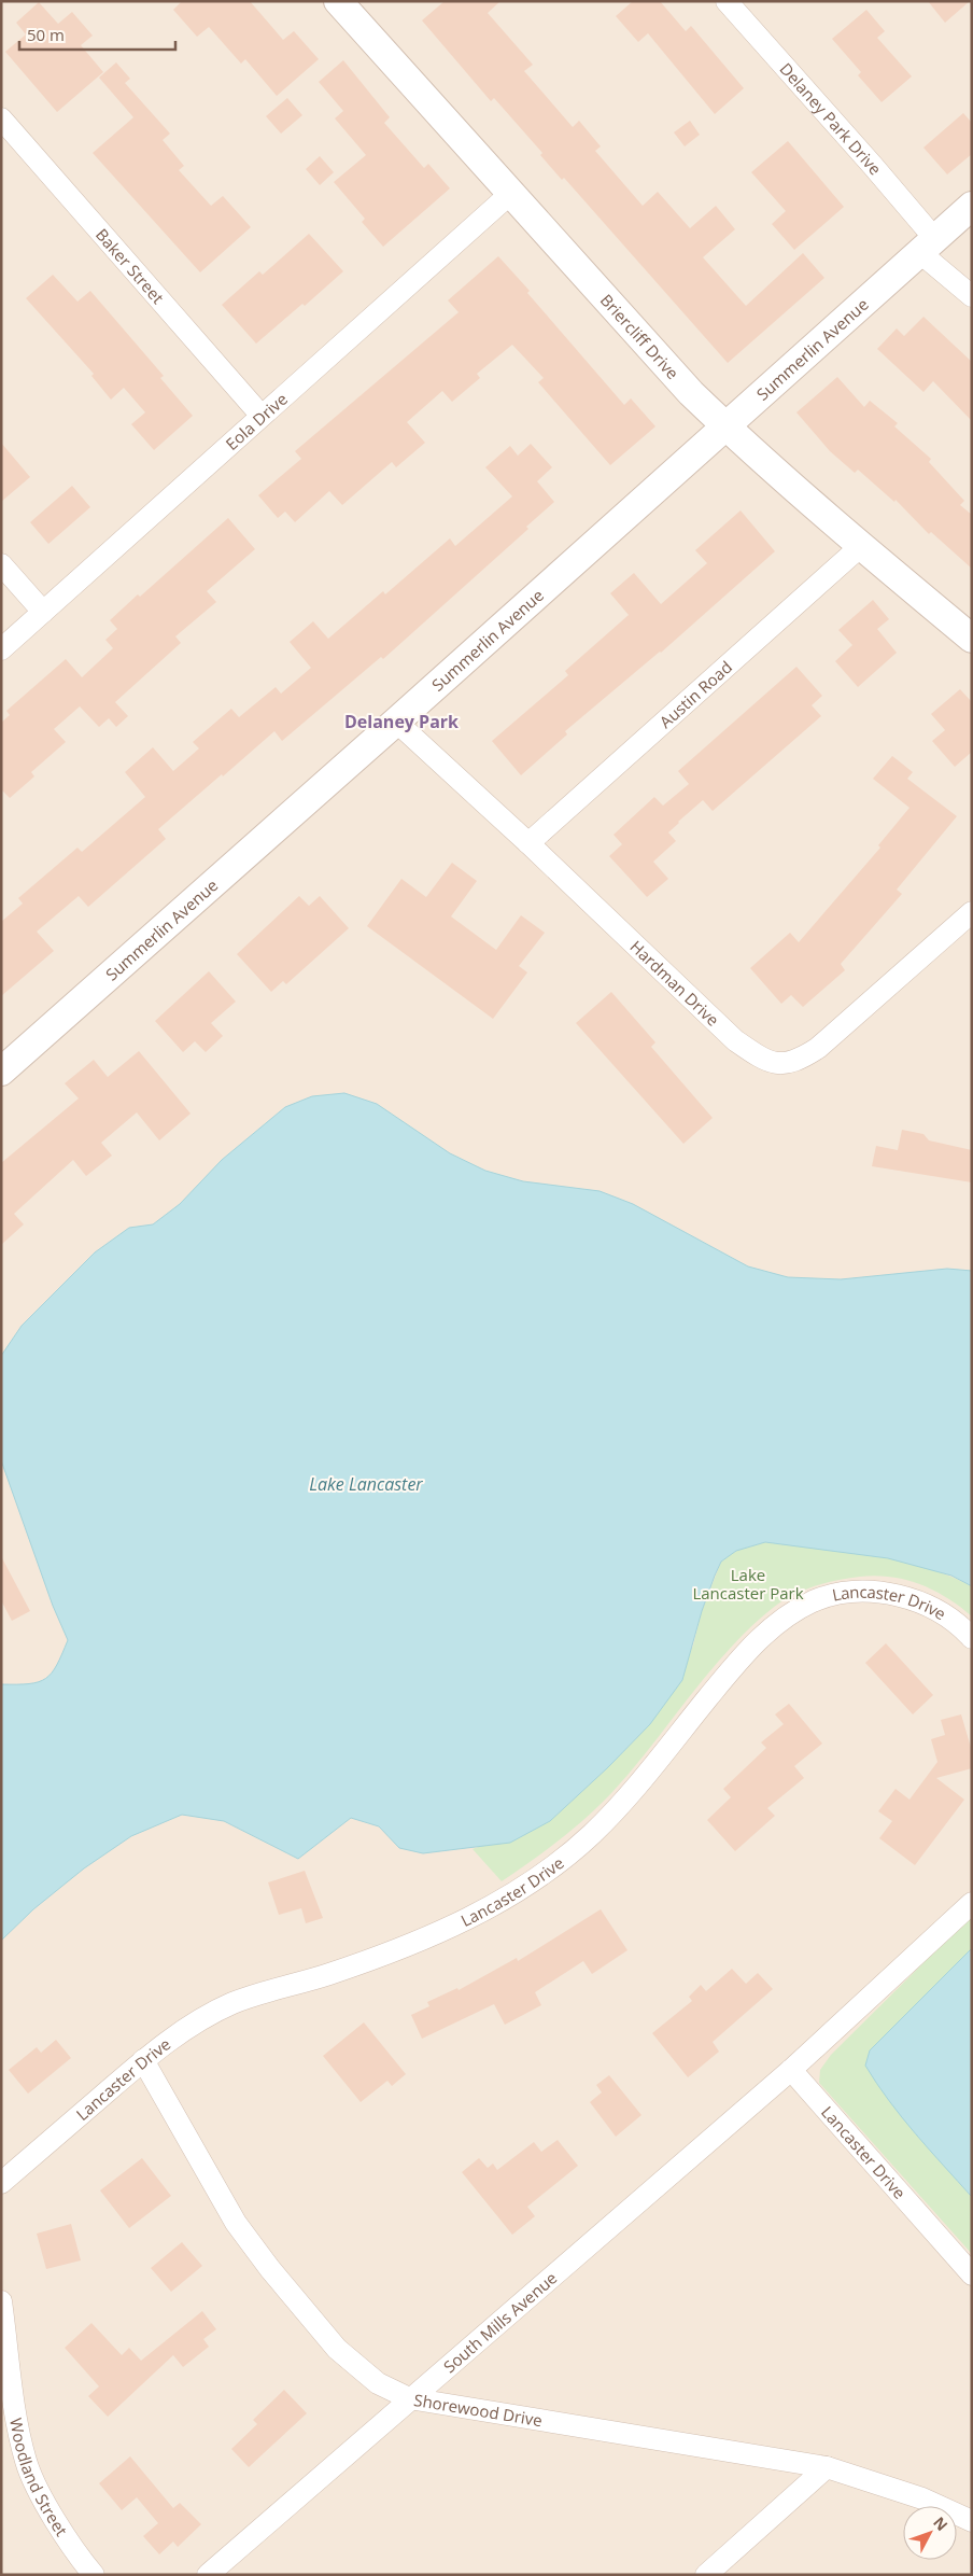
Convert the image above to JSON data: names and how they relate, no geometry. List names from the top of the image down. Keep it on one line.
{"streets":{"street":["Delaney Park Drive","Baker Street","Briercliff Drive","Summerlin Avenue","Eola Drive","Austin Road","Hardman Drive","Lancaster Drive","South Mills Avenue","Shorewood Drive","Woodland Street"]},"crossings":[["Delaney Park Drive","Summerlin Avenue"],["Baker Street","Eola Drive"],["Briercliff Drive","Summerlin Avenue"],["Briercliff Drive","Eola Drive"],["Briercliff Drive","Austin Road"],["Summerlin Avenue","Hardman Drive"],["Austin Road","Hardman Drive"],["Lancaster Drive","South Mills Avenue"],["Lancaster Drive","Shorewood Drive"],["South Mills Avenue","Shorewood Drive"]],"districts":["Delaney Park"],"water":["Lake Lancaster"],"parks":["Lake Lancaster Park"],"scale_bar":"50 m","north":"top right"}
